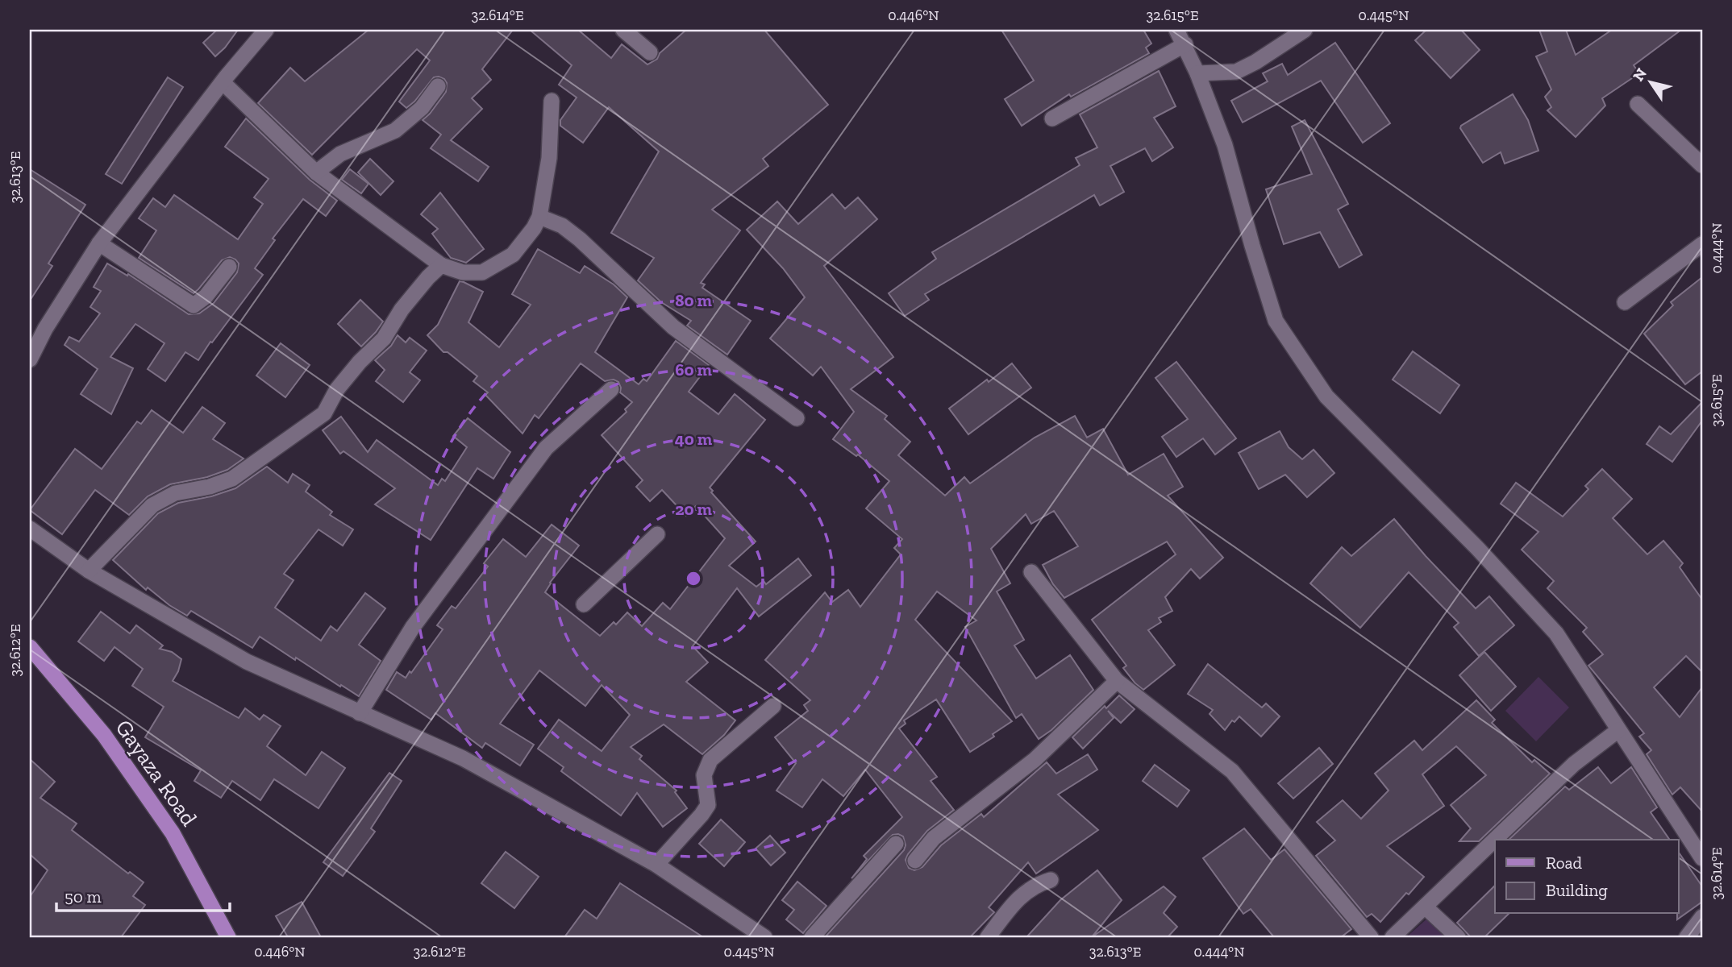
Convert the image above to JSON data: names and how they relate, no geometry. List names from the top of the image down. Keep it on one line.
{"streets":{"main road":["Gayaza Road"]},"legend":["Road","Building"],"scale_bar":"50 m","north":"top left","coordinates":["32.614°E","0.446°N","32.615°E","0.445°N","32.613°E","0.444°N","32.612°E"],"rings":["80 m","60 m","40 m","20 m"]}
